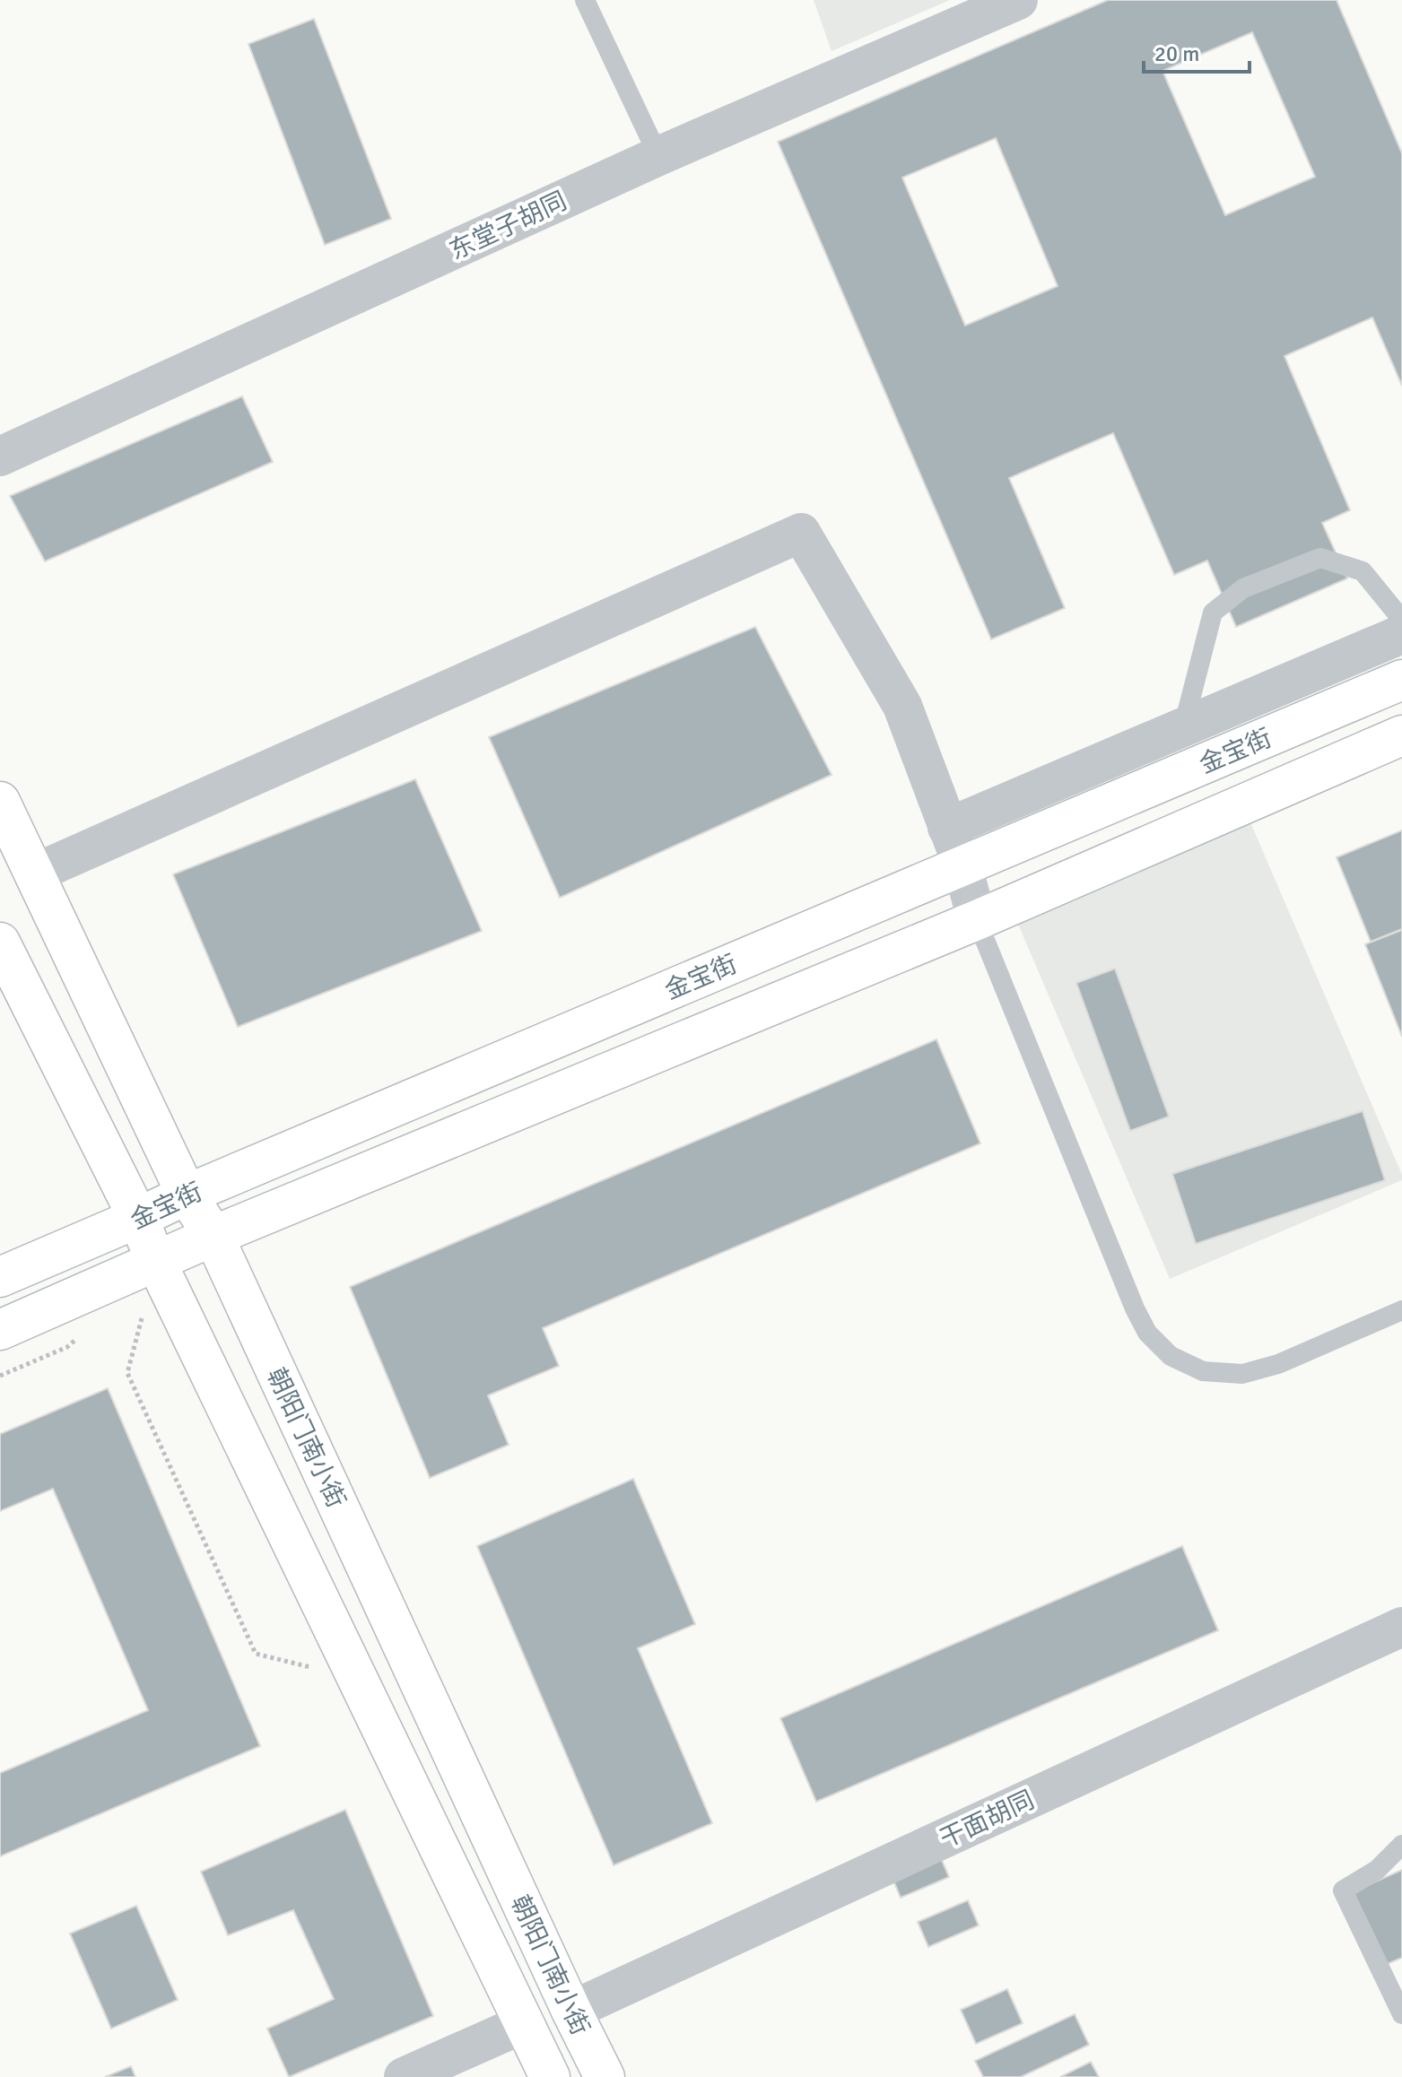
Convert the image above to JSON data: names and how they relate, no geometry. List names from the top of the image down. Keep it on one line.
{"streets":{"main road":["金宝街","朝阳门南小街"],"street":["东堂子胡同","干面胡同"]},"crossings":[["金宝街","朝阳门南小街"],["朝阳门南小街","干面胡同"]],"scale_bar":"20 m"}
